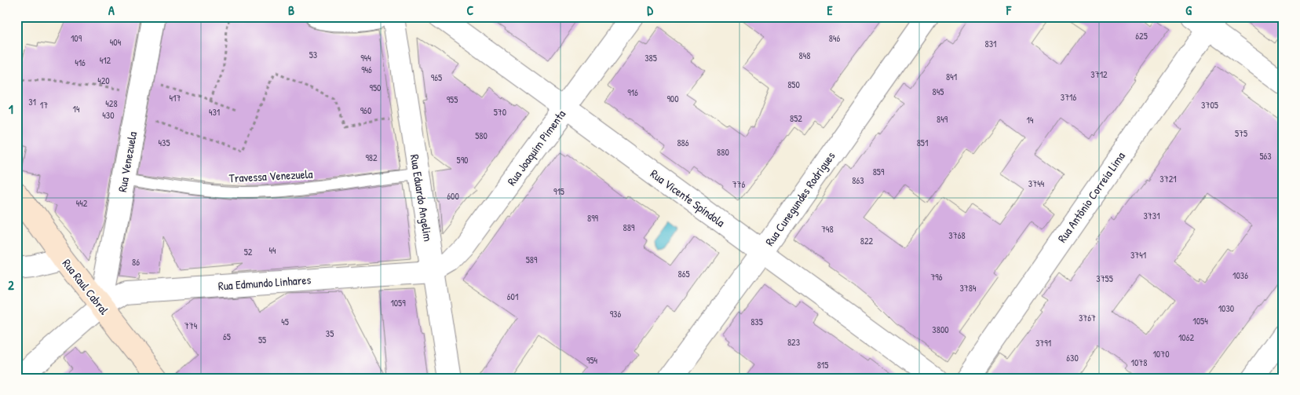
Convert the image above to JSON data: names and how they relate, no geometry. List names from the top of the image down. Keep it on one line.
{"streets":{"main road":["Rua Raul Cabral"],"street":["Rua Joaquim Pimenta","Rua Venezuela","Rua Antônio Correia Lima","Rua Eduardo Angelim","Rua Vicente Spíndola","Rua Cunegundes Rodrigues","Rua Edmundo Linhares"],"lane":["Travessa Venezuela"]},"crossings":[["Rua Joaquim Pimenta","Rua Eduardo Angelim"],["Rua Joaquim Pimenta","Rua Vicente Spíndola"],["Rua Joaquim Pimenta","Rua Edmundo Linhares"],["Rua Venezuela","Travessa Venezuela"],["Rua Venezuela","Rua Edmundo Linhares"],["Rua Venezuela","Rua Raul Cabral"],["Travessa Venezuela","Rua Eduardo Angelim"],["Rua Eduardo Angelim","Rua Edmundo Linhares"],["Rua Vicente Spíndola","Rua Cunegundes Rodrigues"],["Rua Edmundo Linhares","Rua Raul Cabral"]],"house_numbers":["625","109","846","404","831","53","848","944","385","412","416","946","3712","841","965","420","850","950","845","916","3716","417","900","955","31","428","17","3705","14","960","431","570","430","852","849","14","575","580","435","886","851","880","563","982","590","859","3721","863","3744","776","915","600","442","3731","899","889","748","3768","822","44","52","3741","589","86","865","1036","796","3755","3784","601","1059","1030","936","3767","1054","45","835","774","3800","35","65","1062","55","823","3791","1070","630","954","1078","815"],"grid":{"columns":["A","B","C","D","E","F","G"],"rows":["1","2"]}}
